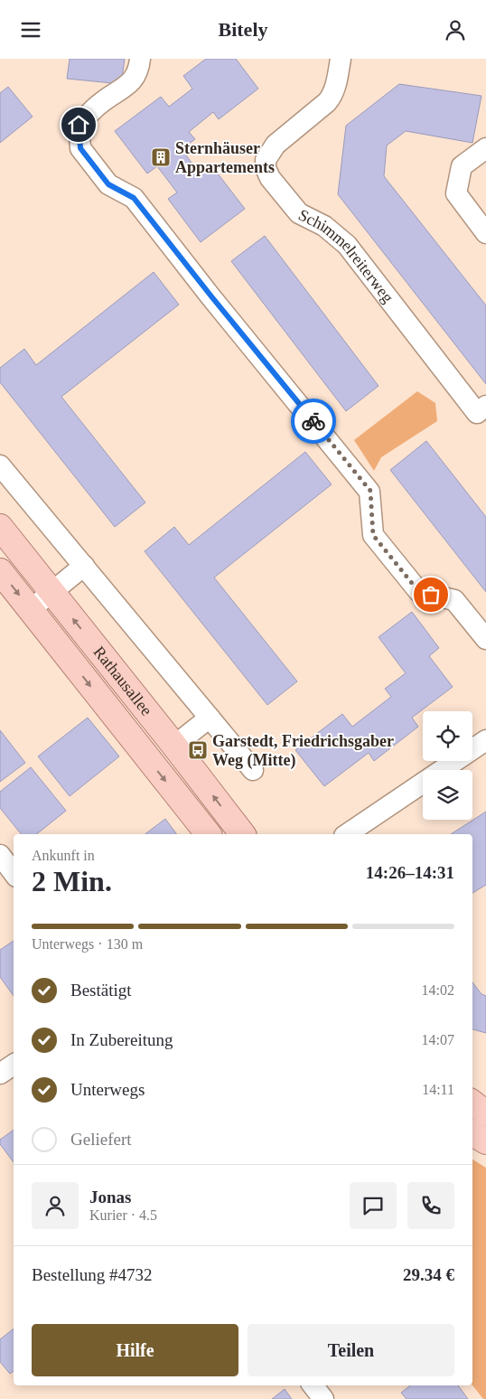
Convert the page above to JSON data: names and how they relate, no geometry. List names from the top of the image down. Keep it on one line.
{"streets":{"main road":["Rathausallee"],"street":["Schimmelreiterweg"]},"places":{"building":["Sternhäuser Appartements"],"bus stop":["Garstedt, Friedrichsgaber Weg (Mitte)"]},"page":{"header":"Bitely","heading":["2 Min.","Ankunft in","14:26–14:31"],"panel":["Jonas","Kurier · 4.5","Bestellung #4732","29.34 €"],"bar":"Unterwegs · 130 m","list":[["Bestätigt","14:02"],["In Zubereitung","14:07"],["Unterwegs","14:11"],"Geliefert"],"buttons":["Hilfe","Teilen"]}}
